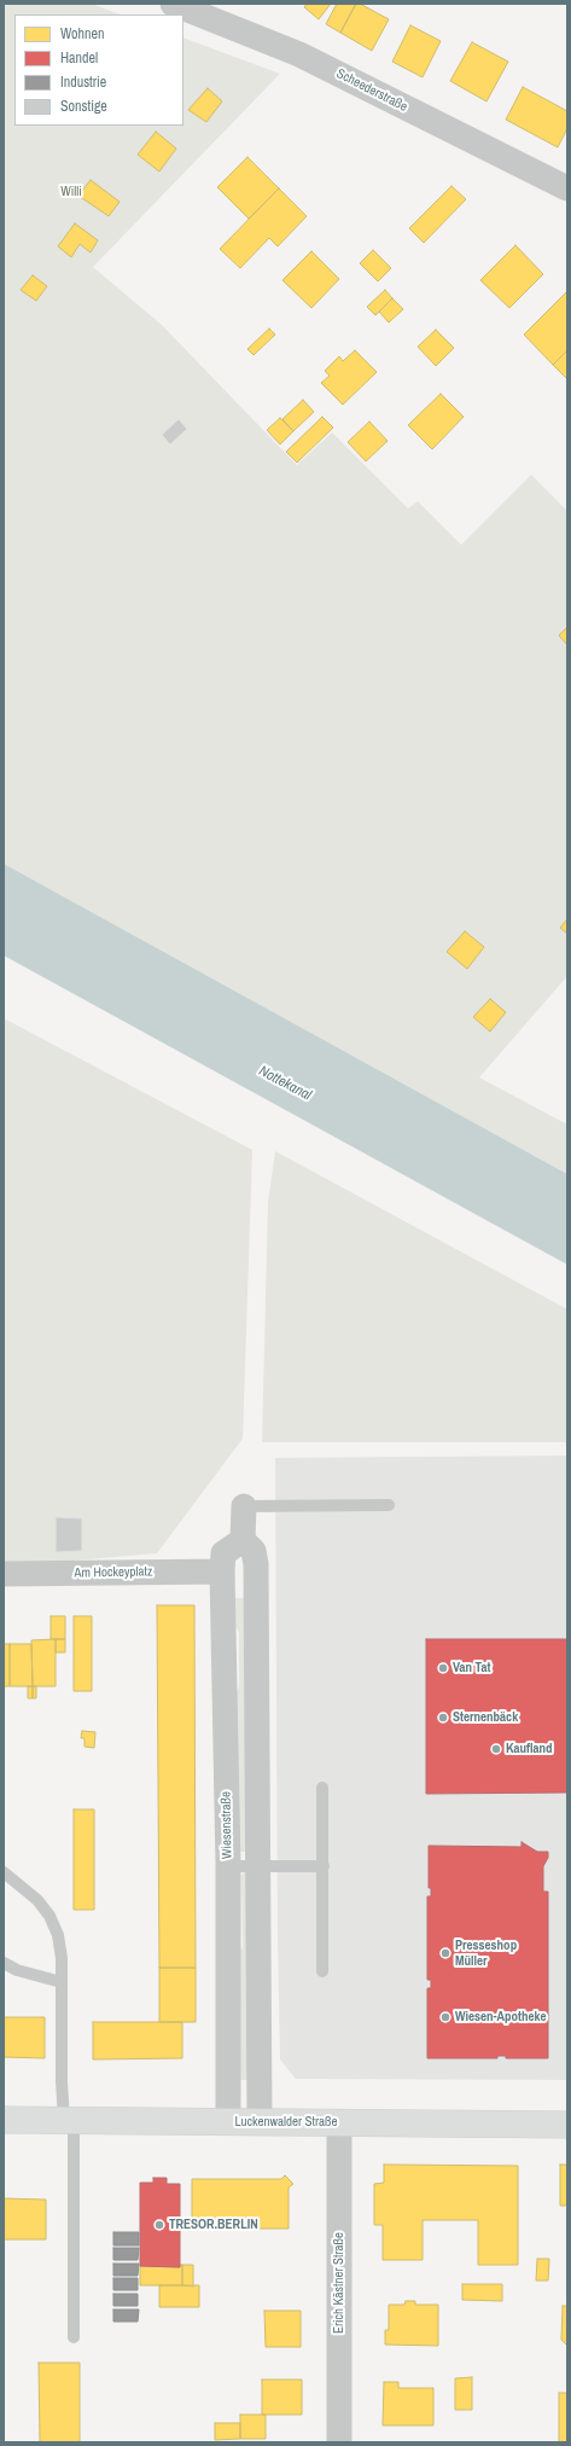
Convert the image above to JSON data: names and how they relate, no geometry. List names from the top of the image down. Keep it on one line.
{"streets":{"main road":["Luckenwalder Straße"],"street":["Scheederstraße","Am Hockeyplatz","Wiesenstraße","Erich Kästner Straße"]},"crossings":[["Am Hockeyplatz","Wiesenstraße"],["Wiesenstraße","Luckenwalder Straße"],["Luckenwalder Straße","Erich Kästner Straße"]],"water":["Nottekanal"],"parks":["Willi"],"places":["Van Tat","Sternenbäck","Kaufland","Presseshop Müller","Wiesen-Apotheke","TRESOR.BERLIN"],"legend":["Wohnen","Handel","Industrie","Sonstige"]}
